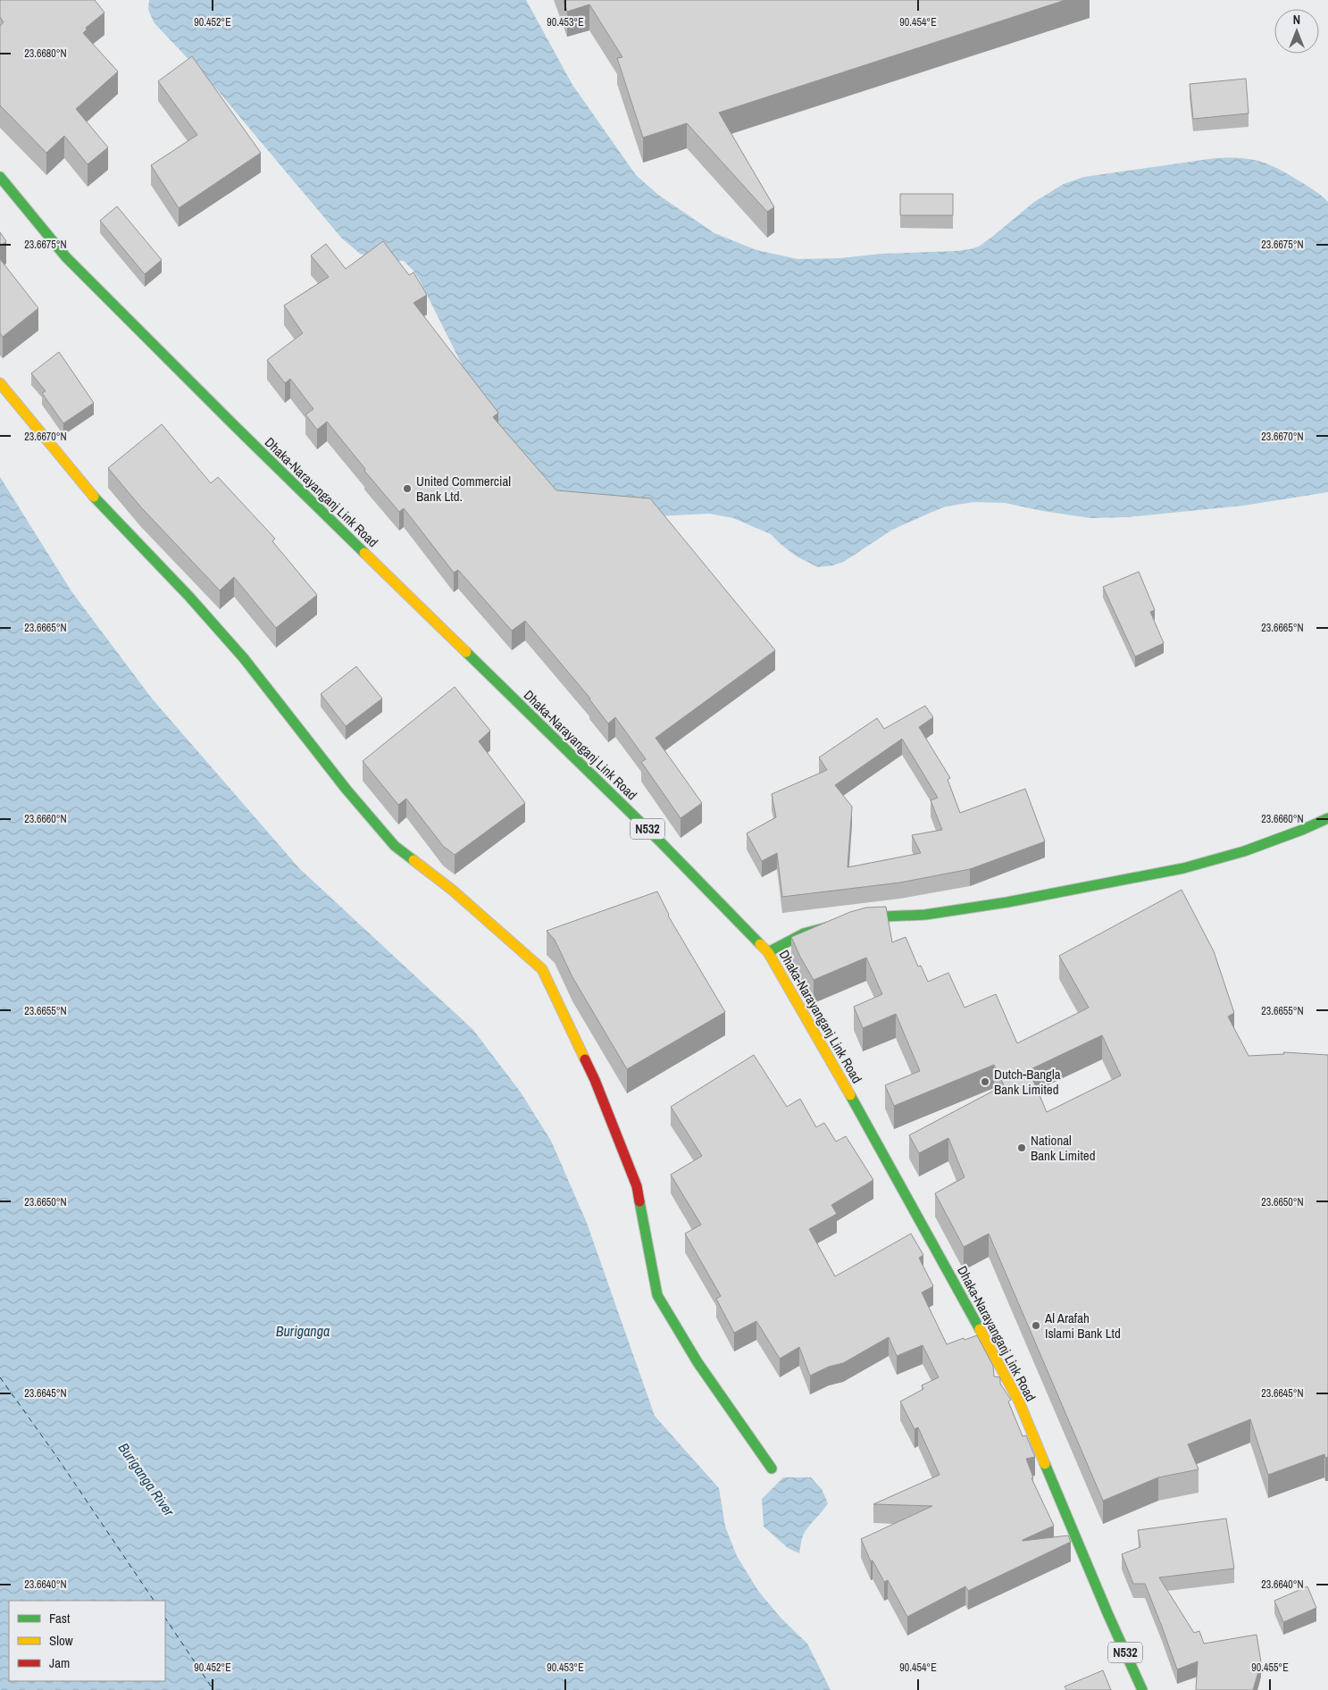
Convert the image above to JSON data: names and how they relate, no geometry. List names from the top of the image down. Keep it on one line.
{"streets":{"main road":["Dhaka-Narayanganj Link Road","N532"]},"water":["Buriganga","Buriganga River"],"places":["United Commercial Bank Ltd.","Dutch-Bangla Bank Limited","National Bank Limited","Al Arafah Islami Bank Ltd"],"legend":["Fast","Slow","Jam"],"north":"top","coordinates":["90.452°E","90.453°E","90.454°E","23.6680°N","23.6675°N","23.6670°N","23.6665°N","23.6660°N","23.6655°N","23.6650°N","23.6645°N","23.6640°N","90.455°E"]}
